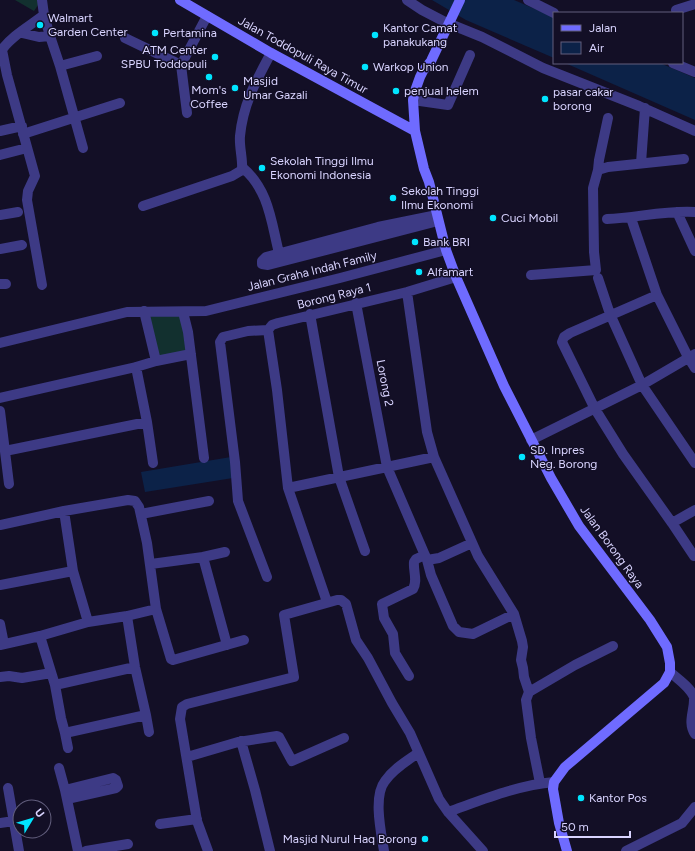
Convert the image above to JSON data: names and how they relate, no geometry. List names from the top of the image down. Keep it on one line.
{"streets":{"main road":["Jalan Toddopuli Raya Timur","Jalan Borong Raya"],"street":["Jalan Graha Indah Family","Borong Raya 1","Lorong 2"]},"crossings":[["Jalan Toddopuli Raya Timur","Jalan Borong Raya"],["Jalan Graha Indah Family","Jalan Borong Raya"],["Borong Raya 1","Lorong 2"],["Borong Raya 1","Jalan Borong Raya"]],"places":["Walmart Garden Center","Pertamina","Kantor Camat panakukang","ATM Center SPBU Toddopuli","Warkop Union","Mom's Coffee","Masjid Umar Gazali","penjual helem","pasar cakar borong","Sekolah Tinggi Ilmu Ekonomi Indonesia","Sekolah Tinggi Ilmu Ekonomi","Cuci Mobil","Bank BRI","Alfamart","SD. Inpres Neg. Borong","Kantor Pos","Masjid Nurul Haq Borong"],"legend":["Jalan","Air"],"scale_bar":"50 m","north":"top right"}
